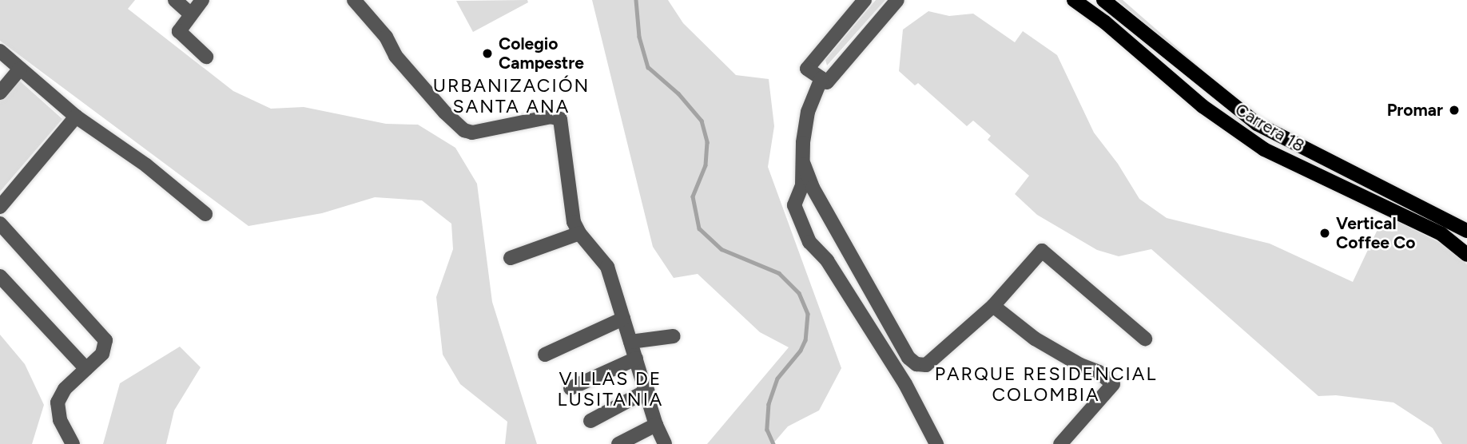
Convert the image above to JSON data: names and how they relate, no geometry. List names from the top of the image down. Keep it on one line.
{"streets":{"main road":["Carrera 18"]},"districts":["URBANIZACIÓN SANTA ANA","PARQUE RESIDENCIAL COLOMBIA","VILLAS DE LUSITANIA"],"places":["Colegio Campestre","Promar","Vertical Coffee Co"]}
